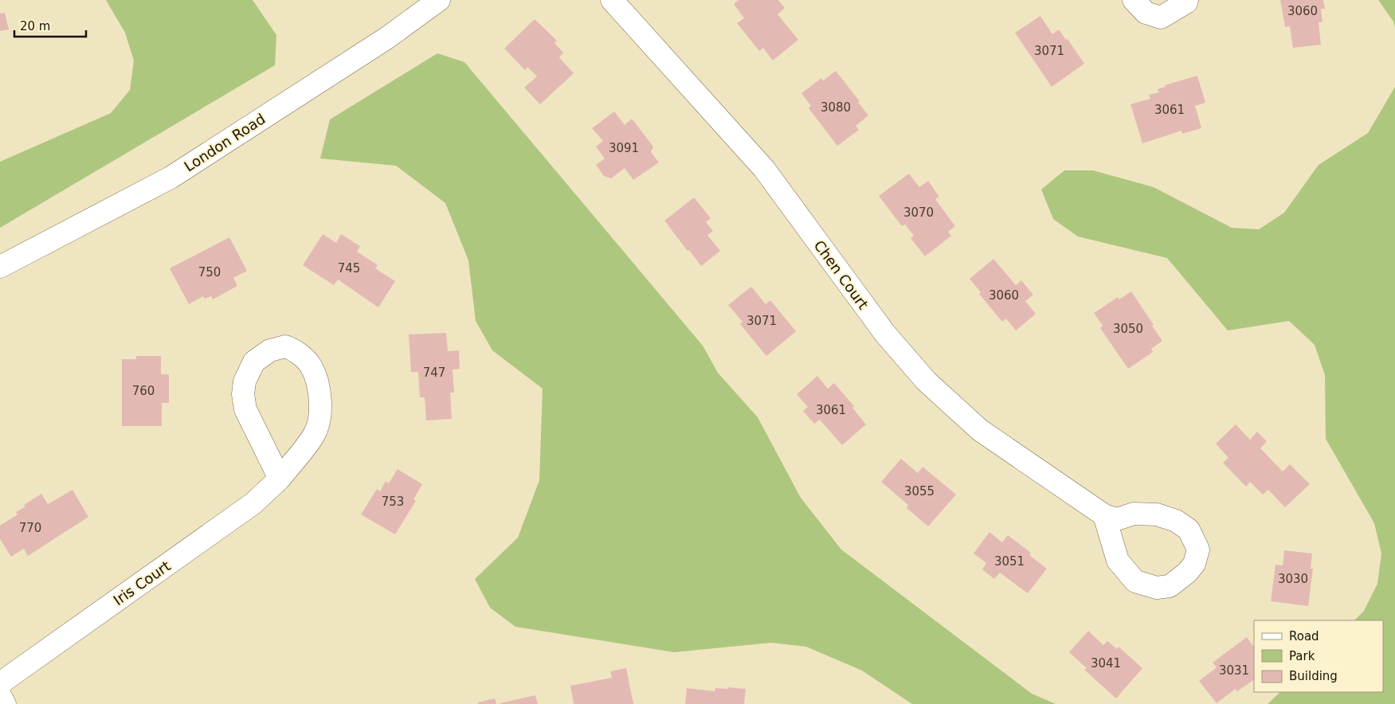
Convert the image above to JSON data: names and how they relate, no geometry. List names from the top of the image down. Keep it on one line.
{"streets":{"street":["London Road","Chen Court","Iris Court"]},"house_numbers":["3060","3071","3080","3061","3091","3070","745","750","3060","3071","3050","747","760","3061","3055","753","770","3051","3030","3041","3031"],"legend":["Road","Park","Building"],"scale_bar":"20 m"}
